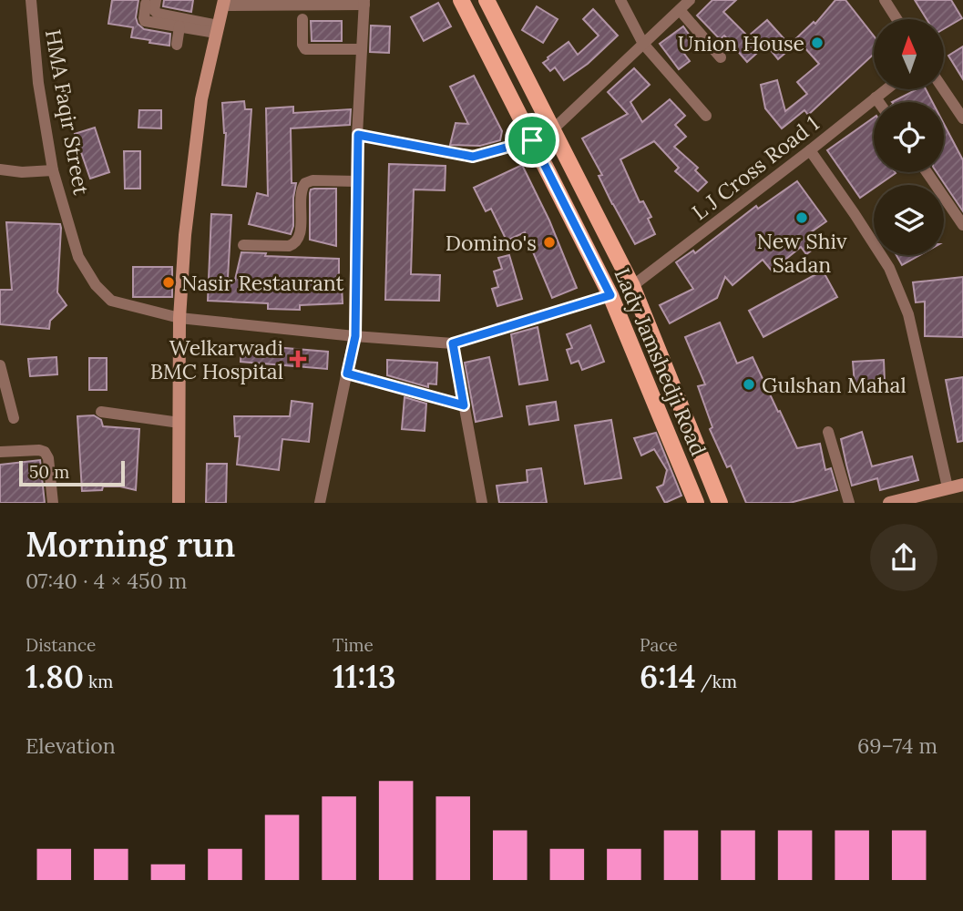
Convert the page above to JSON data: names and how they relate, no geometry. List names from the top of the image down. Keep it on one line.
{"streets":{"main road":["Lady Jamshedji Road"],"street":["HMA Faqir Street","L J Cross Road 1"]},"crossings":[["L J Cross Road 1","Lady Jamshedji Road"]],"places":{"other":["Union House","New Shiv Sadan","Domino's","Nasir Restaurant","Gulshan Mahal"],"health":["Welkarwadi BMC Hospital"]},"scale_bar":"50 m","north":"top","page":{"scale":"50 m","heading":["Morning run","07:40 · 4 × 450 m"],"stats":[["Distance","1.80 km"],["Time","11:13"],["Pace","6:14 /km"]],"chart":["Elevation","69–74 m"]}}
